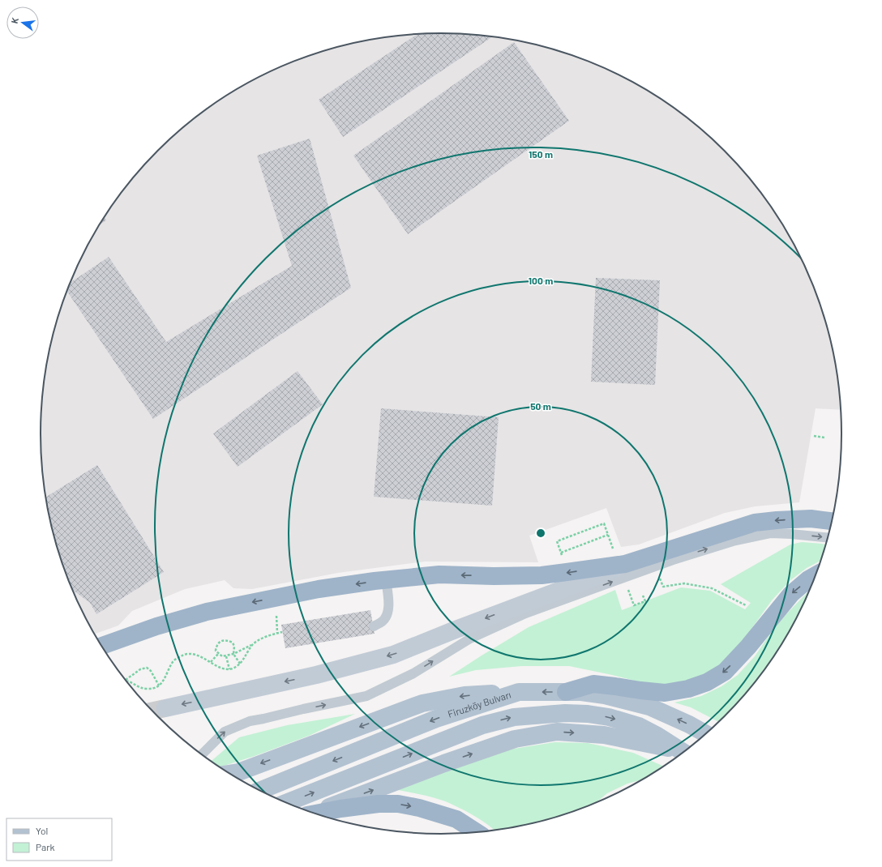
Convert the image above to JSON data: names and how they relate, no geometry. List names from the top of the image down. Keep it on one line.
{"streets":{"main road":["Firuzköy Bulvarı"]},"legend":["Yol","Park"],"north":"left","rings":["150 m","100 m","50 m"]}
